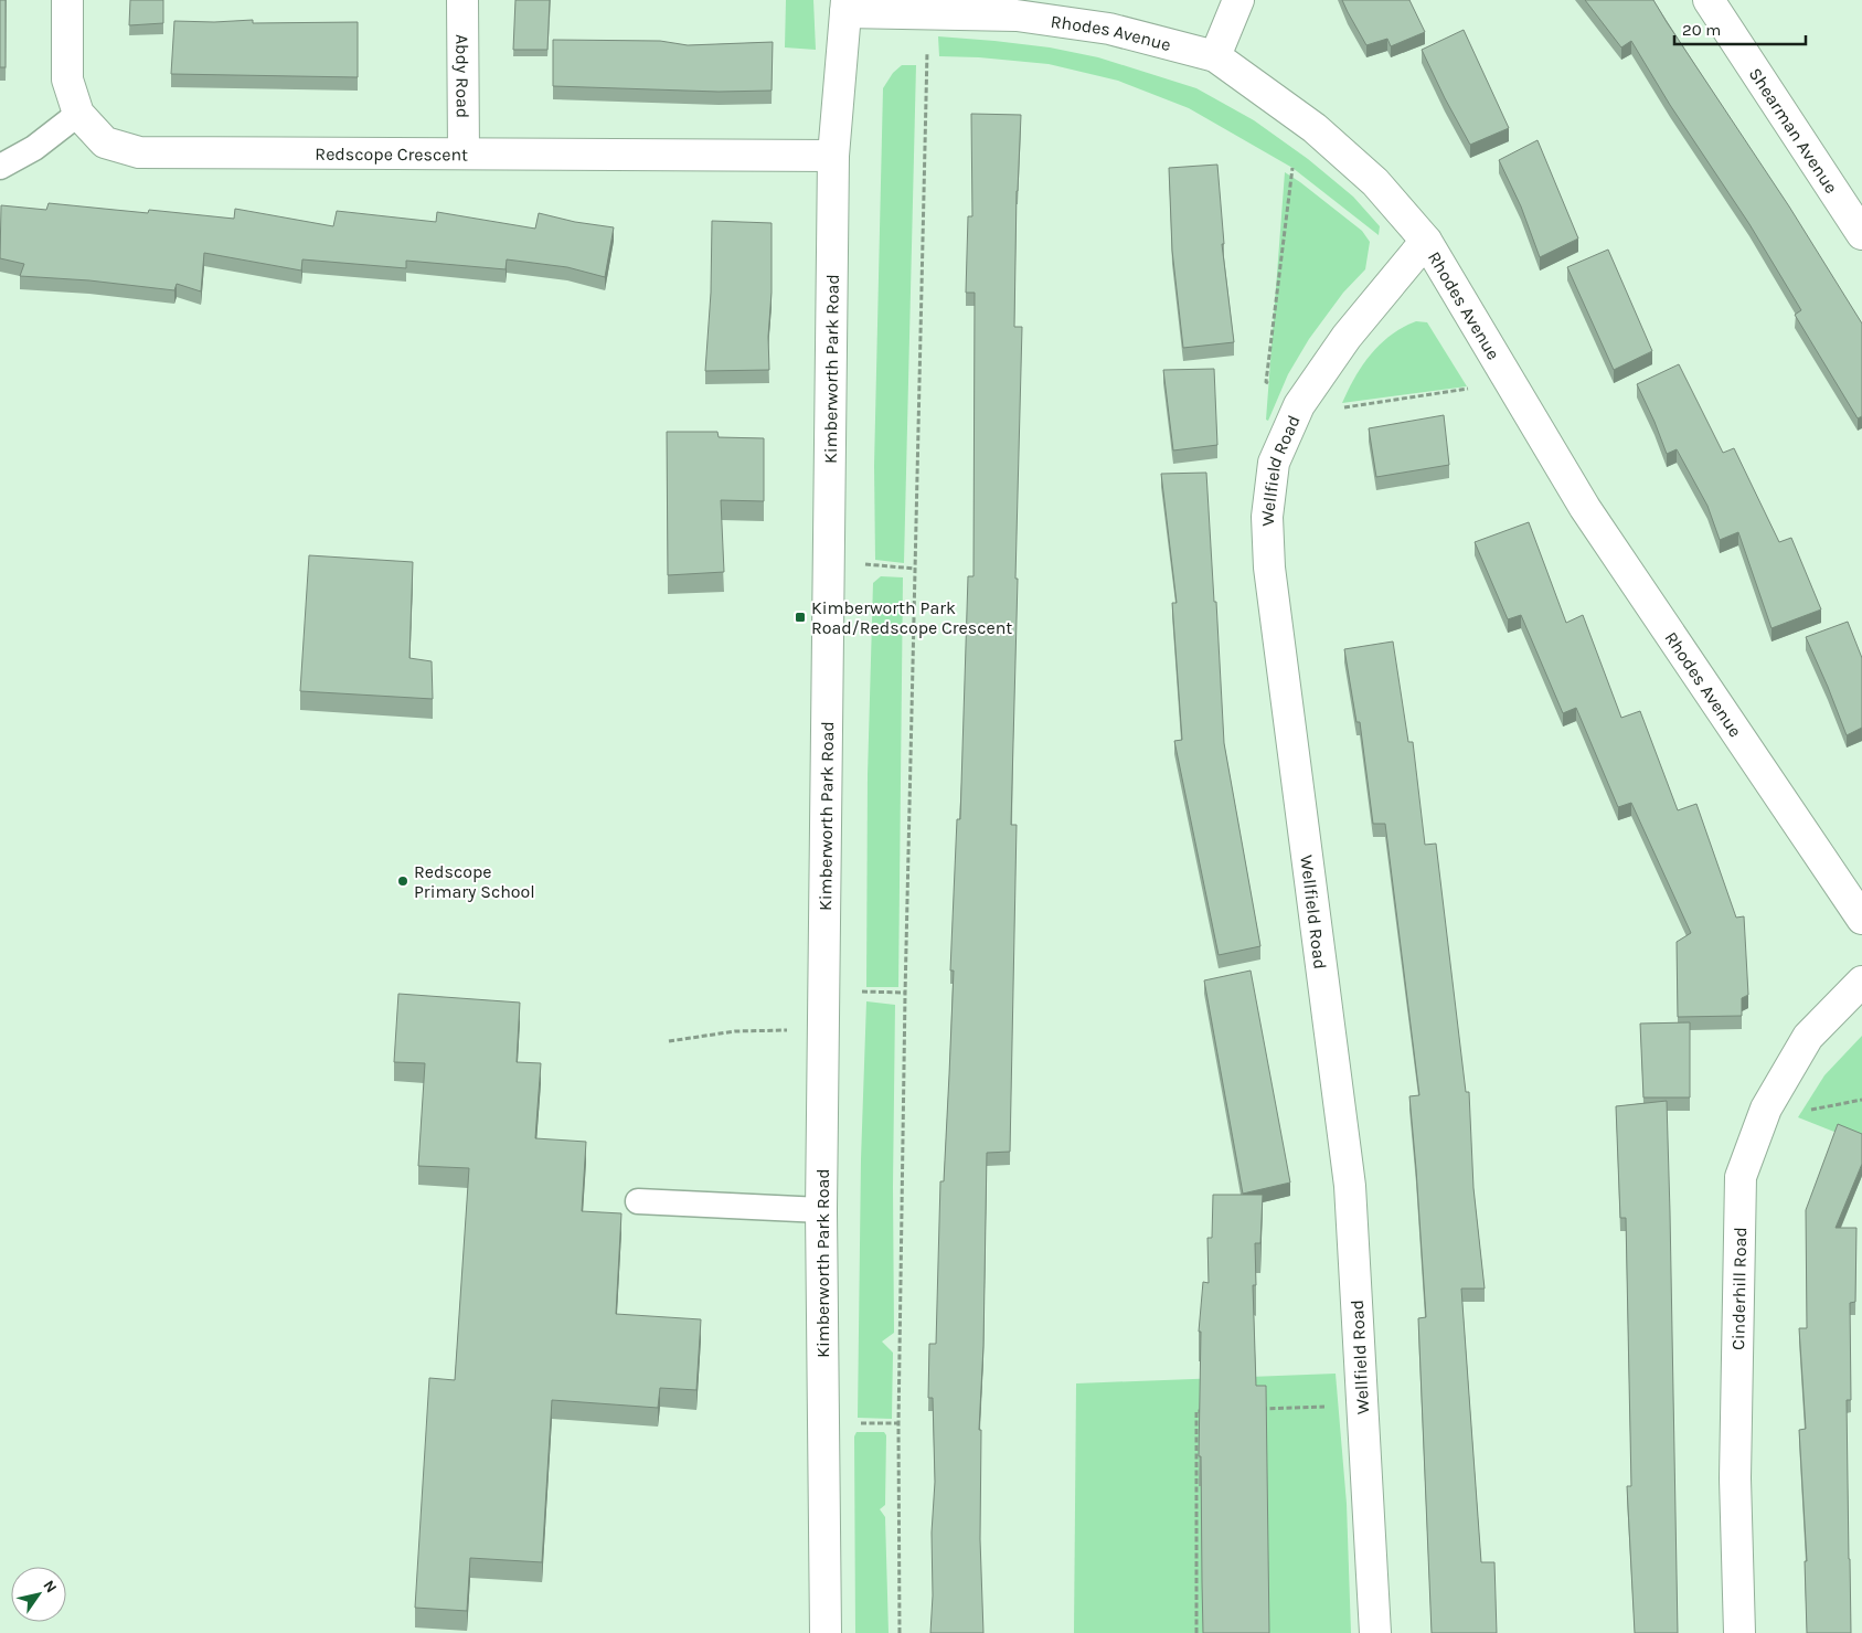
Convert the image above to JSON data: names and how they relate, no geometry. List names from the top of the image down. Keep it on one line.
{"streets":{"street":["Rhodes Avenue","Abdy Road","Shearman Avenue","Redscope Crescent","Kimberworth Park Road","Wellfield Road","Cinderhill Road"]},"crossings":[["Rhodes Avenue","Kimberworth Park Road"],["Rhodes Avenue","Wellfield Road"],["Abdy Road","Redscope Crescent"],["Redscope Crescent","Kimberworth Park Road"]],"places":{"transit":["Kimberworth Park Road/Redscope Crescent"],"other":["Redscope Primary School"]},"scale_bar":"20 m","north":"top right"}
